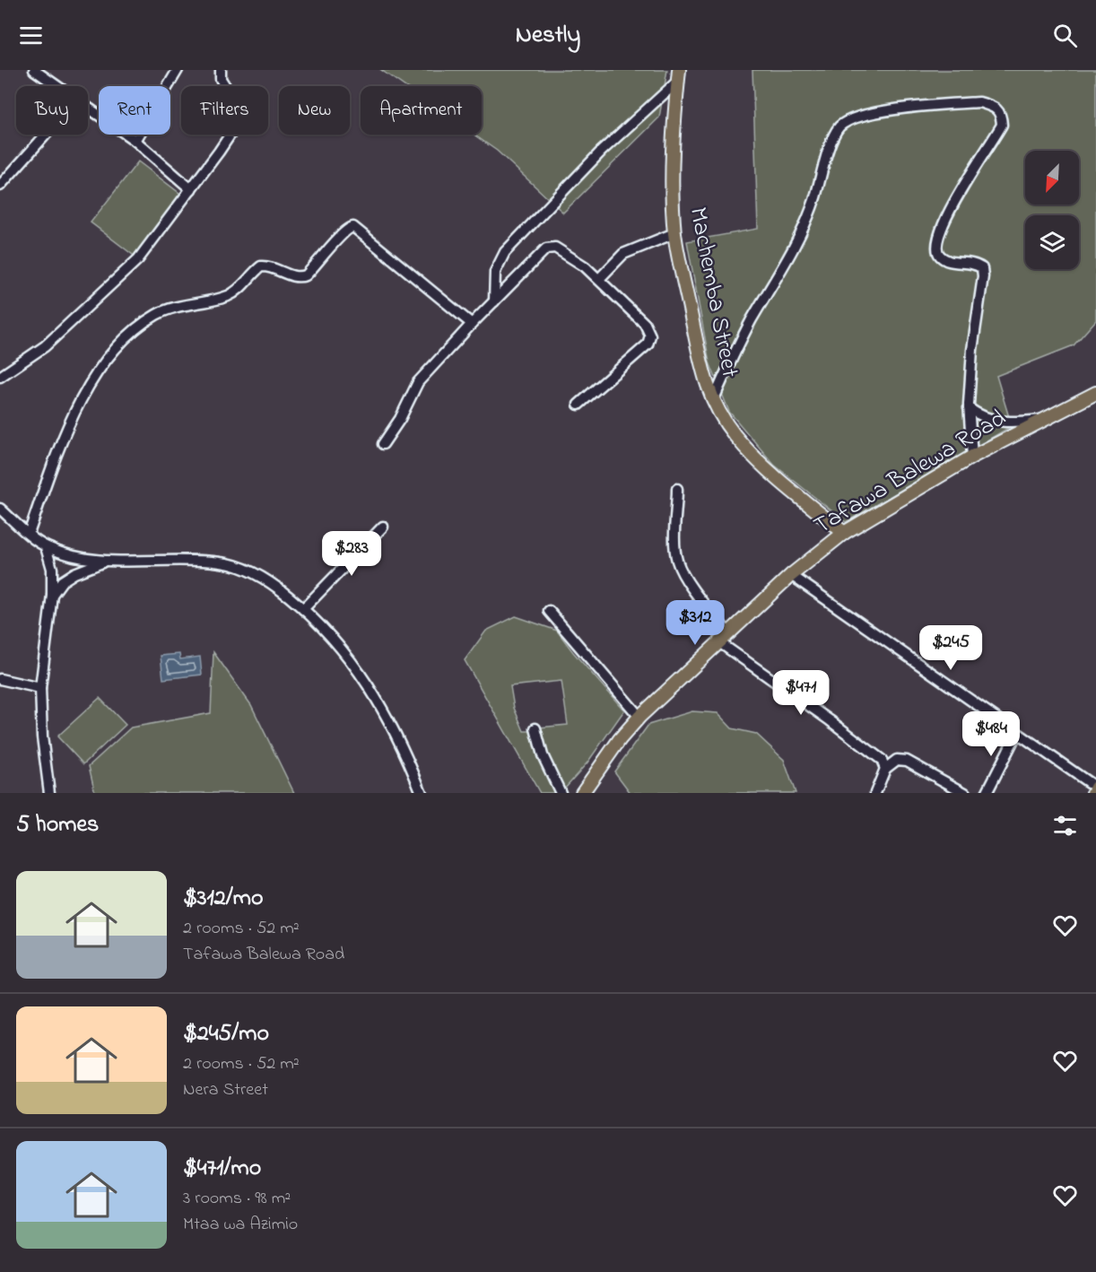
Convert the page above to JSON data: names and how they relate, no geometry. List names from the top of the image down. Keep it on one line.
{"streets":{"main road":["Machemba Street","Tafawa Balewa Road"]},"crossings":[["Machemba Street","Tafawa Balewa Road"]],"north":"bottom left","page":{"header":"Nestly","chip":["Buy","Rent","Filters","New","Apartment"],"price":["$283","$312","$245","$471","$484"],"heading":"5 homes","list":[{"name":"$312/mo","note":"2 rooms · 52 m² · Tafawa Balewa Road"},{"name":"$245/mo","note":"2 rooms · 52 m² · Nera Street"},{"name":"$471/mo","note":"3 rooms · 98 m² · Mtaa wa Azimio"}]}}
